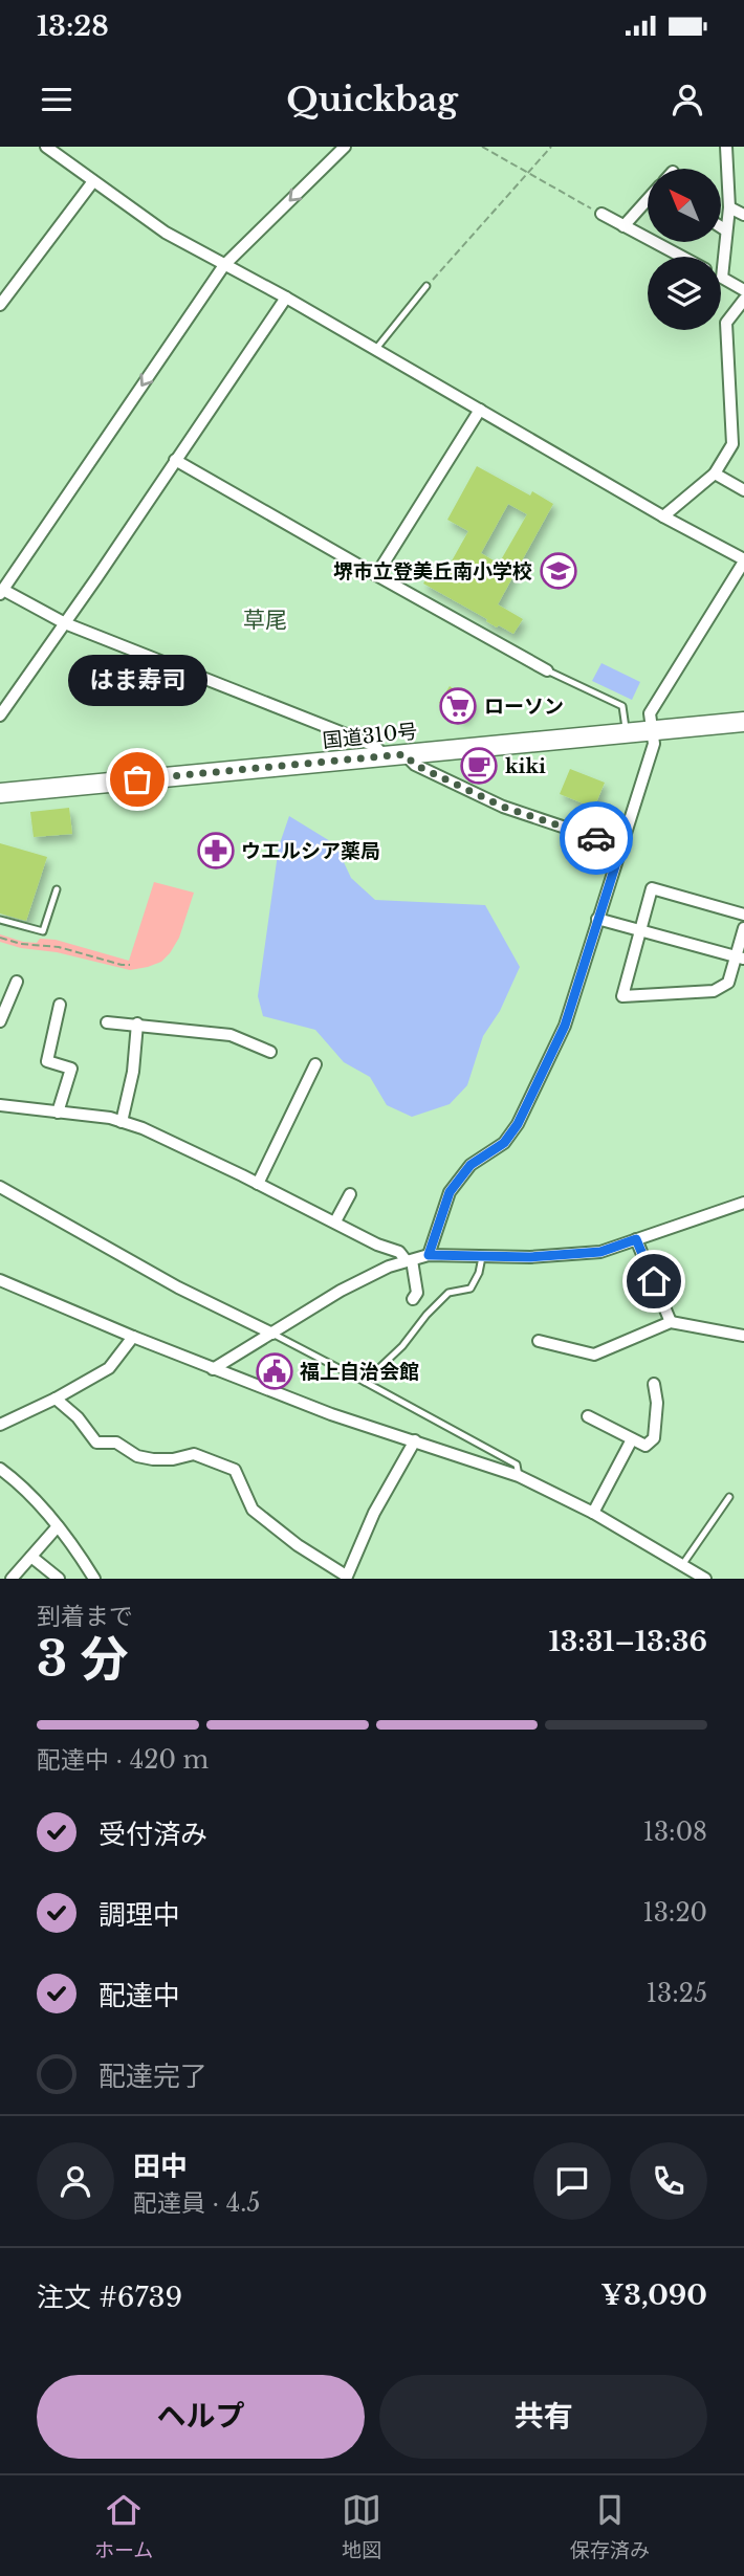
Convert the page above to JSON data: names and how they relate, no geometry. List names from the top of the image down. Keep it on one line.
{"streets":{"highway":["国道310号"]},"districts":["草尾"],"places":{"school or university":["堺市立登美丘南小学校"],"supermarket":["ローソン"],"cafe":["kiki"],"other":["はま寿司"],"pharmacy":["ウエルシア薬局"],"public building":["福上自治会館"]},"north":"top left","page":{"status":"13:28","header":"Quickbag","bubble":"はま寿司","heading":["3 分","到着まで","13:31–13:36"],"panel":["田中","配達員 · 4.5","注文 #6739","¥3,090"],"bar":"配達中 · 420 m","list":[["受付済み","13:08"],["調理中","13:20"],["配達中","13:25"],"配達完了"],"buttons":["ヘルプ","共有"],"tabs":["ホーム","地図","保存済み"]}}
